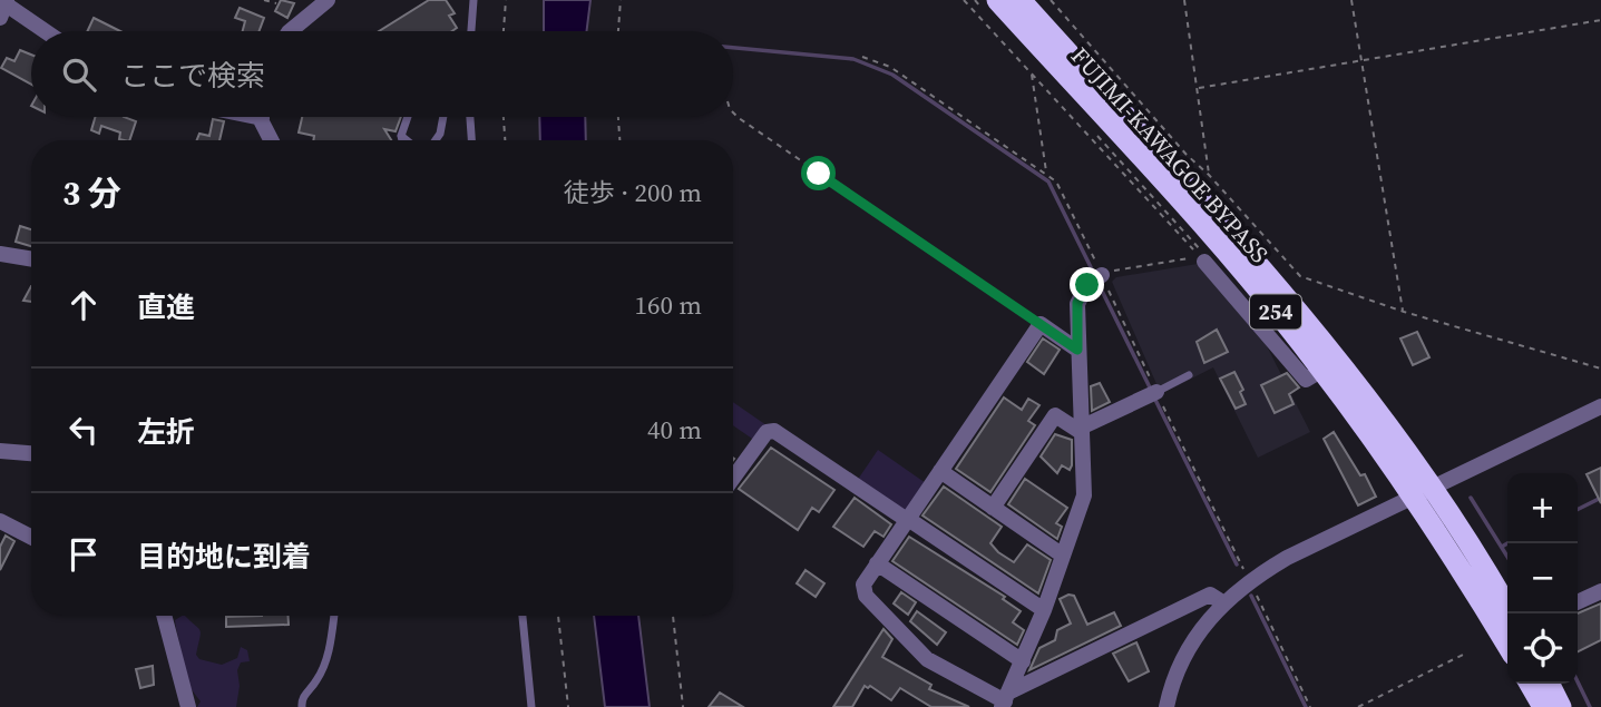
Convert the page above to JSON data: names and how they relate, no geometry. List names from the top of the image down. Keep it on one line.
{"streets":{"highway":["FUJIMI-KAWAGOE BYPASS","254"]},"page":{"search":"ここで検索","heading":["3 分","徒歩 · 200 m"],"list":[["直進","160 m"],["左折","40 m"],"目的地に到着"],"map_buttons":["+","−"]}}
